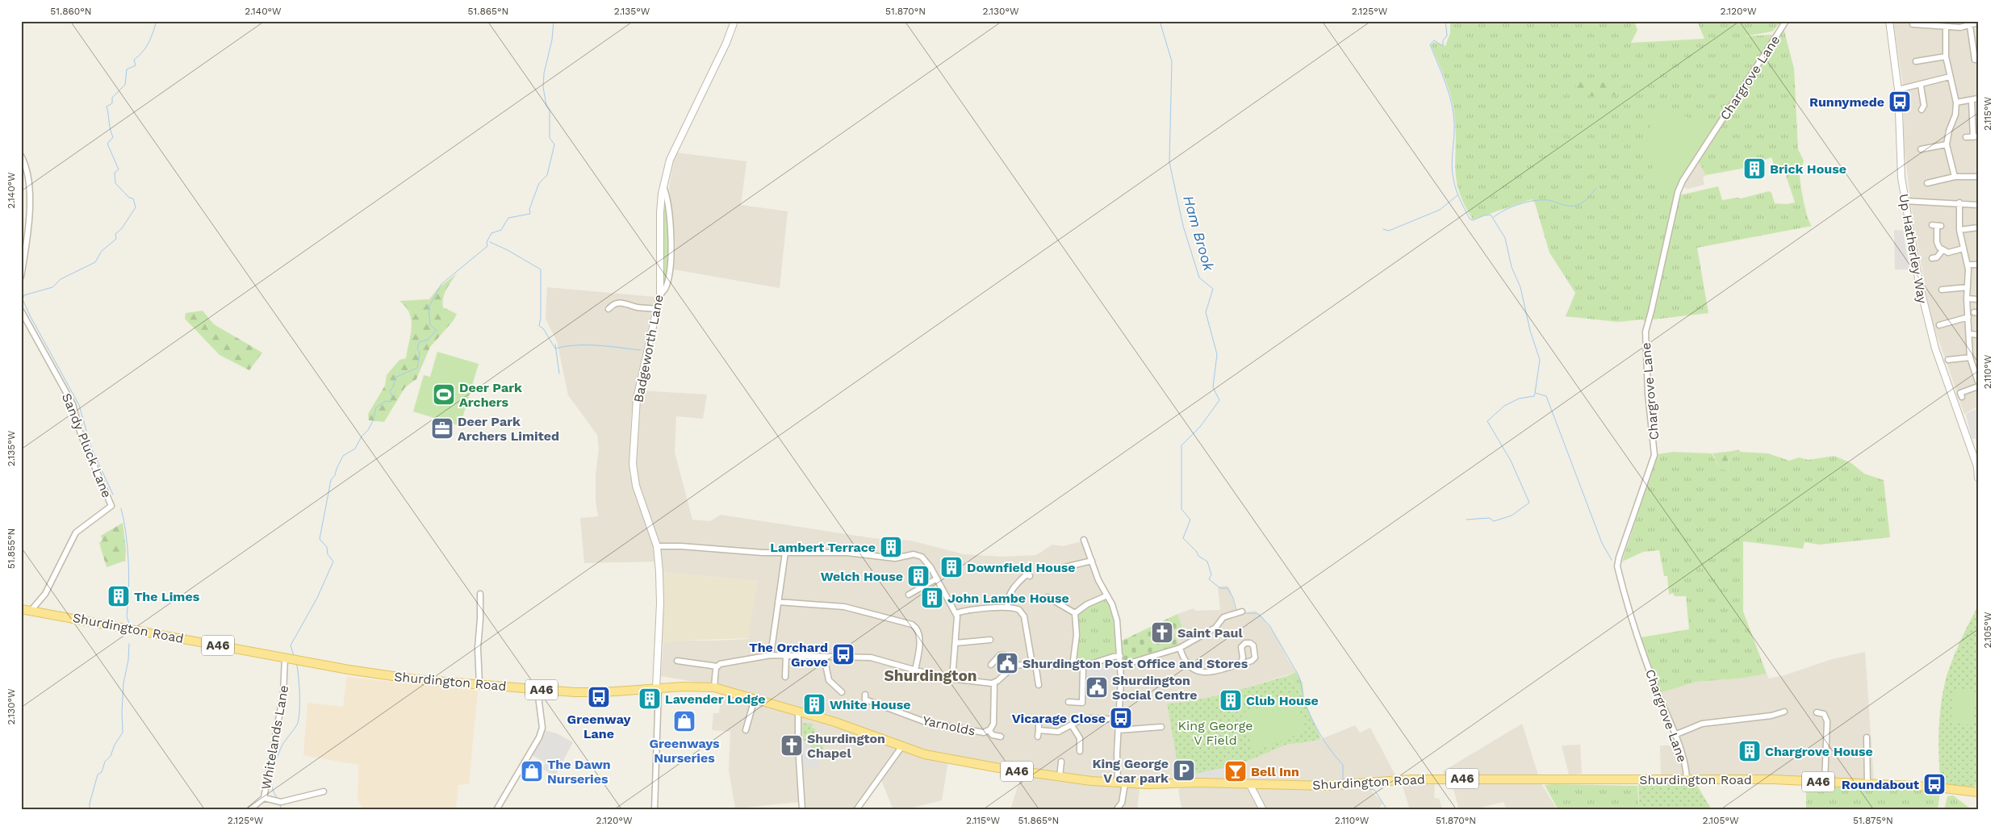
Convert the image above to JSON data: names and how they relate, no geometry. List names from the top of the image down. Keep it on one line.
{"streets":{"main road":["Shurdington Road","A46"],"street":["Chargrove Lane","Up Hatherley Way","Badgeworth Lane","Sandy Pluck Lane","Yarnolds","Whitelands Lane"]},"crossings":[["Chargrove Lane","Shurdington Road"],["Badgeworth Lane","Shurdington Road"],["Sandy Pluck Lane","Shurdington Road"],["Shurdington Road","Whitelands Lane"]],"districts":["Shurdington"],"water":["Ham Brook"],"parks":["King George V Field"],"places":{"bus stop":["Runnymede","The Orchard Grove","Greenway Lane","Vicarage Close","Roundabout"],"building":["Brick House","Lambert Terrace","Downfield House","Welch House","The Limes","John Lambe House","Lavender Lodge","Club House","White House","Chargrove House"],"sports":["Deer Park Archers"],"office":["Deer Park Archers Limited"],"church":["Saint Paul","Shurdington Chapel"],"public building":["Shurdington Post Office and Stores","Shurdington Social Centre"],"shop":["Greenways Nurseries","The Dawn Nurseries"],"parking":["King George V car park"],"bar":["Bell Inn"]},"coordinates":["51.860°N","2.140°W","51.865°N","2.135°W","51.870°N","2.130°W","2.125°W","2.120°W","2.115°W","2.110°W","51.855°N","2.105°W","51.875°N"]}
